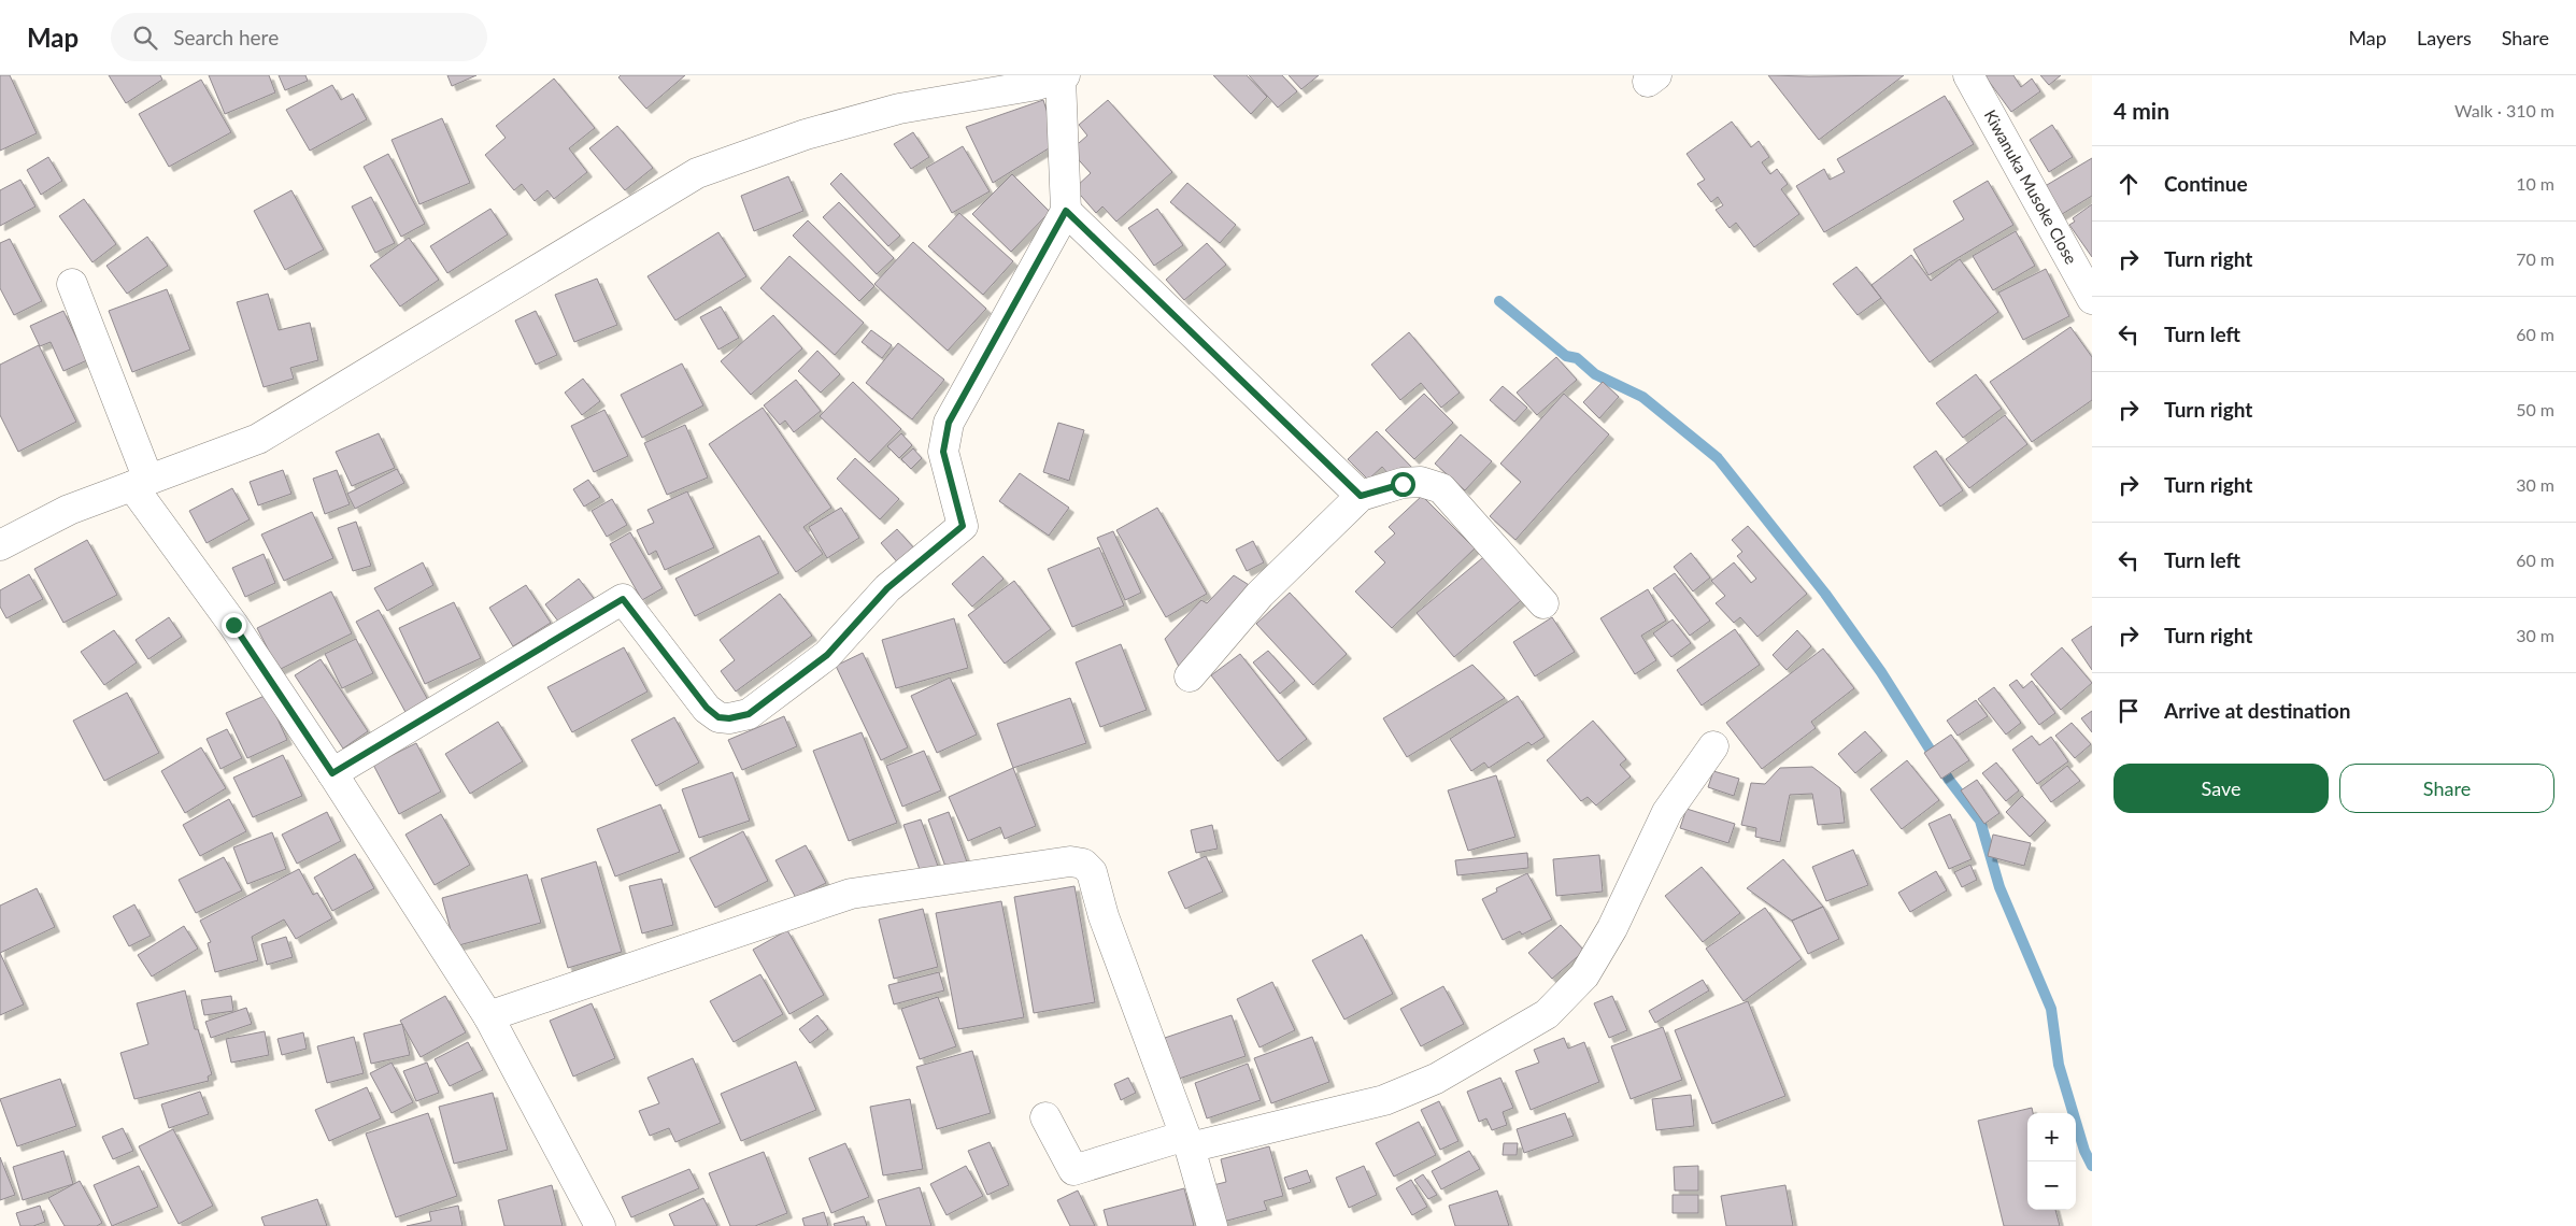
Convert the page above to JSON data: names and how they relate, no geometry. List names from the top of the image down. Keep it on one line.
{"streets":{"street":["Kiwanuka Musoke Close"]},"page":{"header":"Map","search":"Search here","nav":["Map","Layers","Share"],"heading":["4 min","Walk · 310 m"],"list":[["Continue","10 m"],["Turn right","70 m"],["Turn left","60 m"],["Turn right","50 m"],["Turn right","30 m"],["Turn left","60 m"],["Turn right","30 m"],"Arrive at destination"],"buttons":["Save","Share"],"map_buttons":["+","−"]}}
